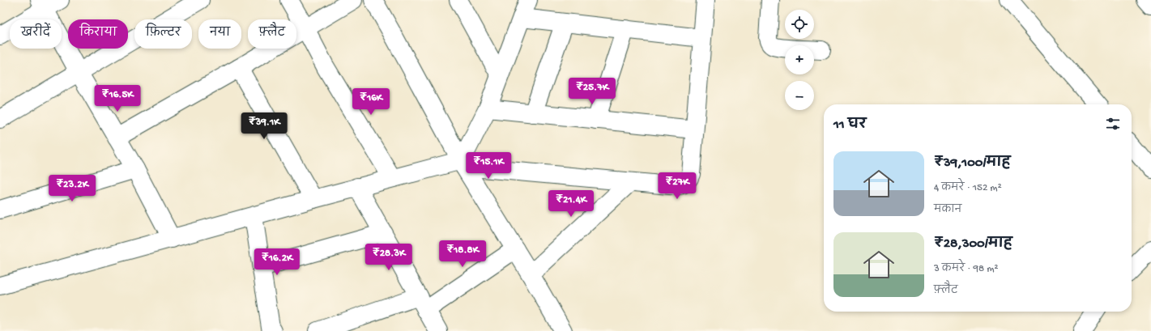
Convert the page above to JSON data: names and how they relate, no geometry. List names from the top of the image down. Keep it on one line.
{"page":{"map_buttons":["+","−"],"chip":["खरीदें","किराया","फ़िल्टर","नया","फ़्लैट"],"price":["₹25.7K","₹16.5K","₹16K","₹39.1K","₹15.1K","₹27K","₹23.2K","₹21.4K","₹18.8K","₹28.3K","₹16.2K"],"heading":"11 घर","list":[{"name":"₹39,100/माह","note":"4 कमरे · 152 m² · मकान"},{"name":"₹28,300/माह","note":"3 कमरे · 98 m² · फ़्लैट"}]}}
